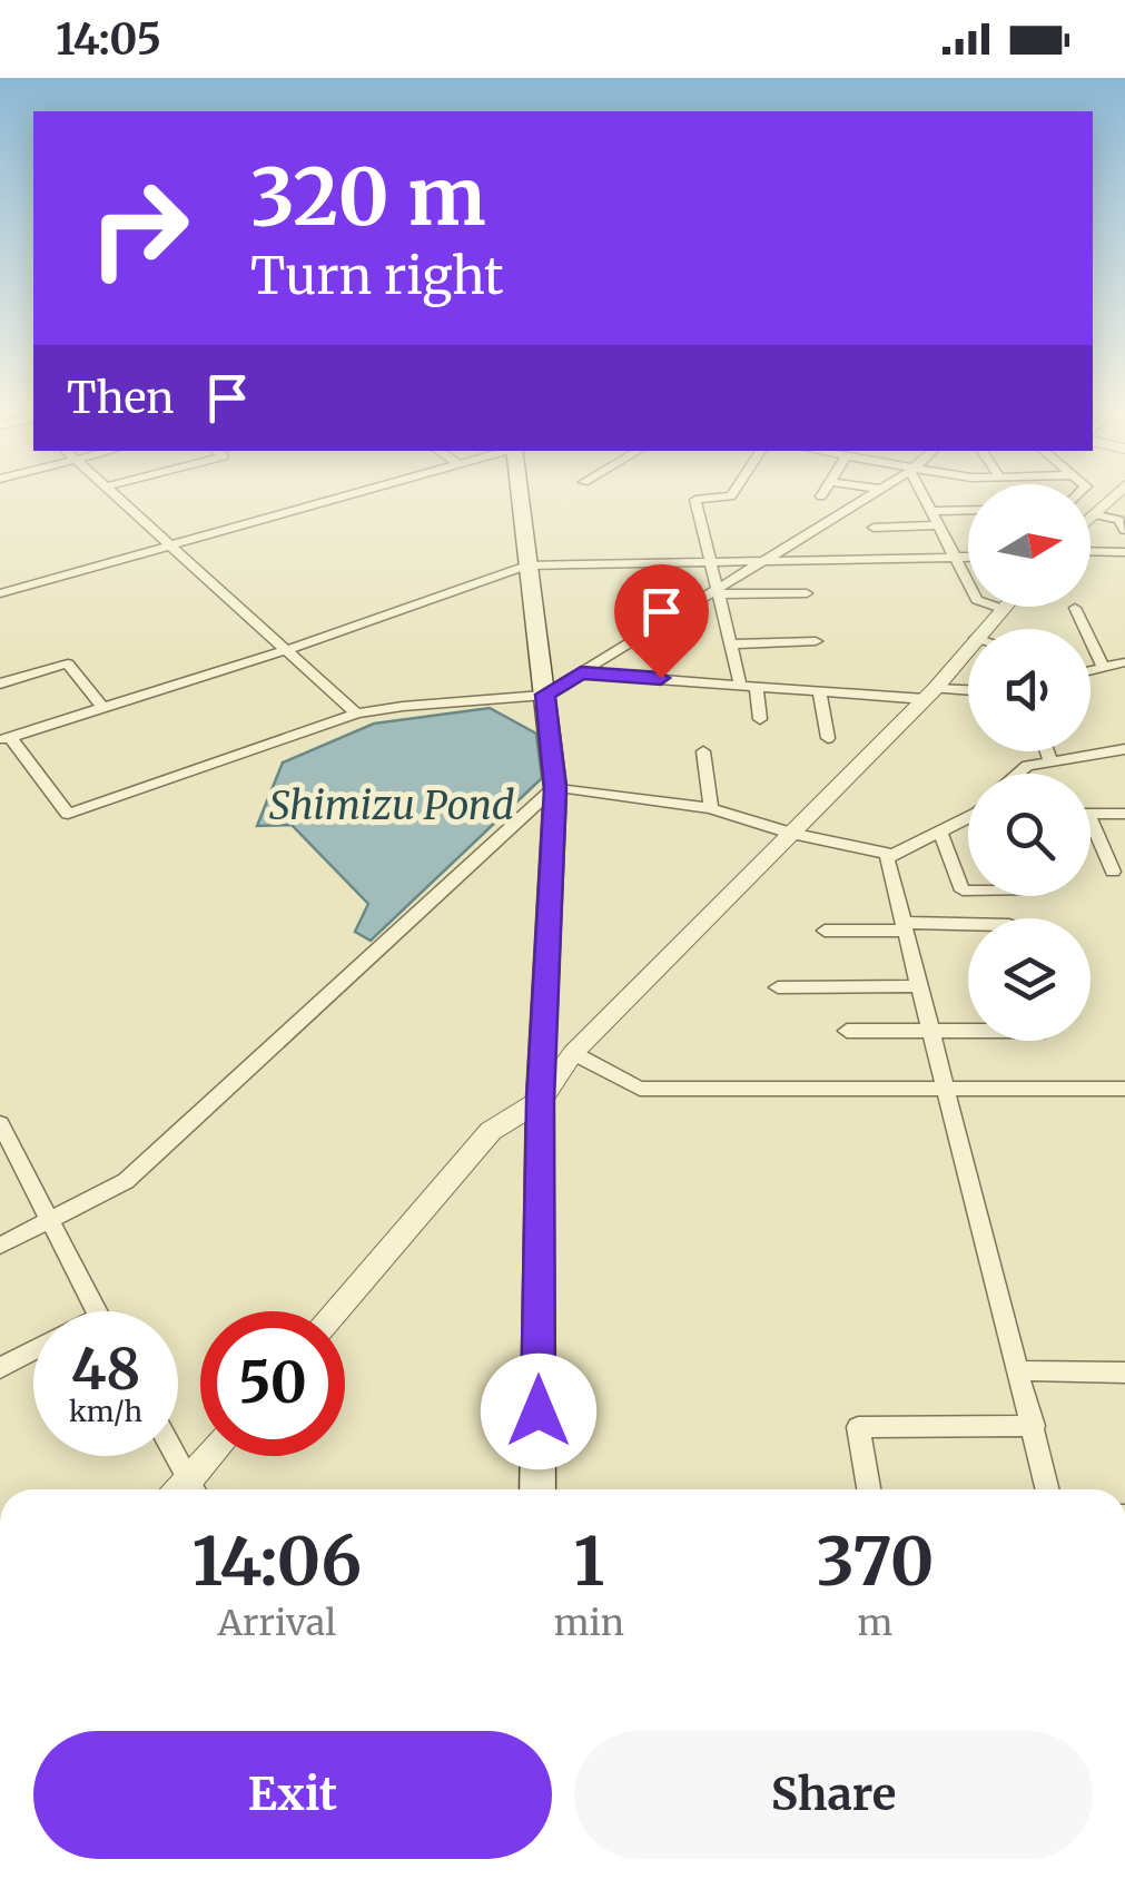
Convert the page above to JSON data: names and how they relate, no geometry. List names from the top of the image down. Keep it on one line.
{"water":["Shimizu Pond"],"north":"right","page":{"status":"14:05","turn":["320 m","Turn right"],"then":"Then","speed":"48 km/h","limit":"50","eta":["14:06","Arrival","1","min","370","m"],"buttons":["Exit","Share"]}}
